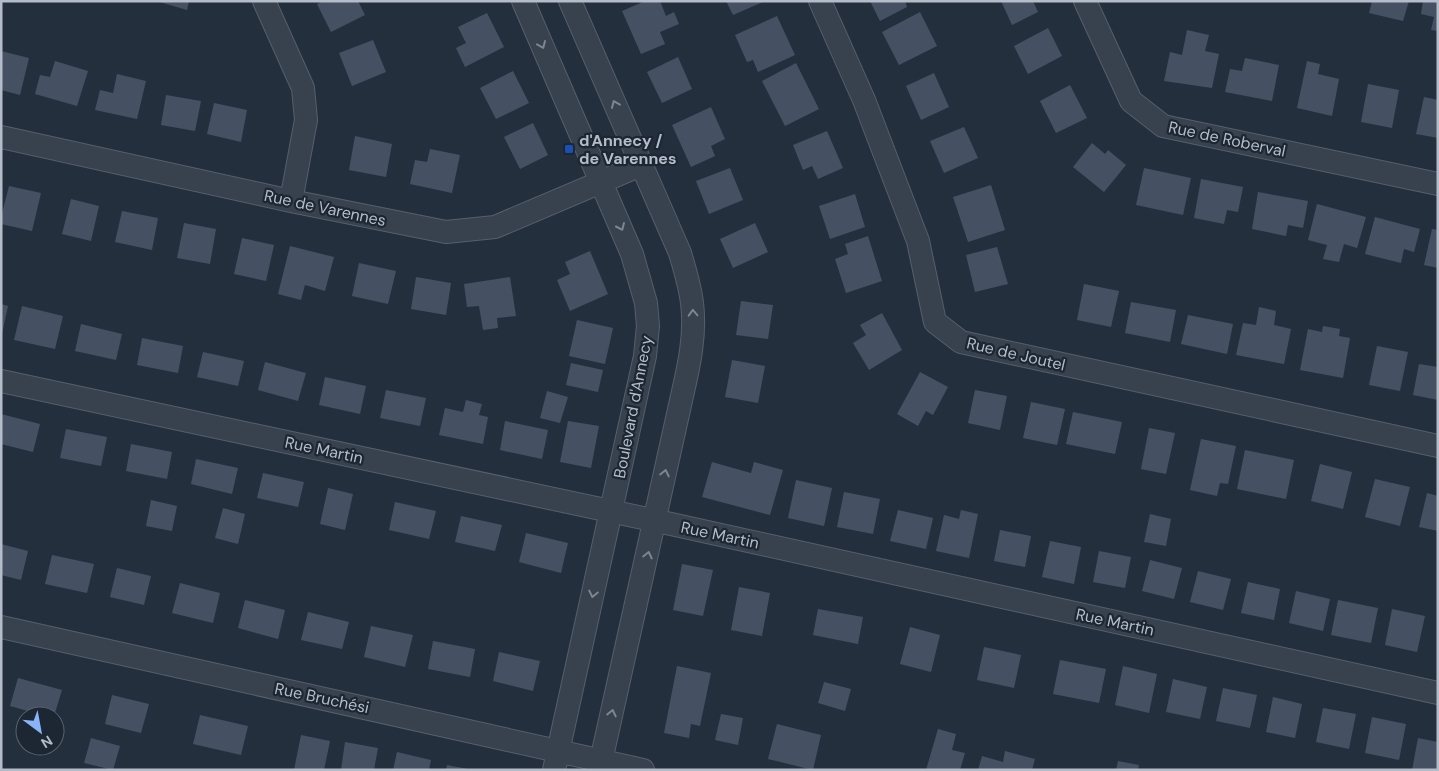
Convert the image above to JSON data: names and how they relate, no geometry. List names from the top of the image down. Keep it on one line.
{"streets":{"street":["Rue de Roberval","Rue de Varennes","Rue de Joutel","Boulevard d'Annecy","Rue Martin","Rue Bruchési"]},"crossings":[["Rue de Varennes","Boulevard d'Annecy"],["Boulevard d'Annecy","Rue Martin"],["Boulevard d'Annecy","Rue Bruchési"]],"places":{"transit":["d'Annecy / de Varennes"]},"north":"bottom right"}
